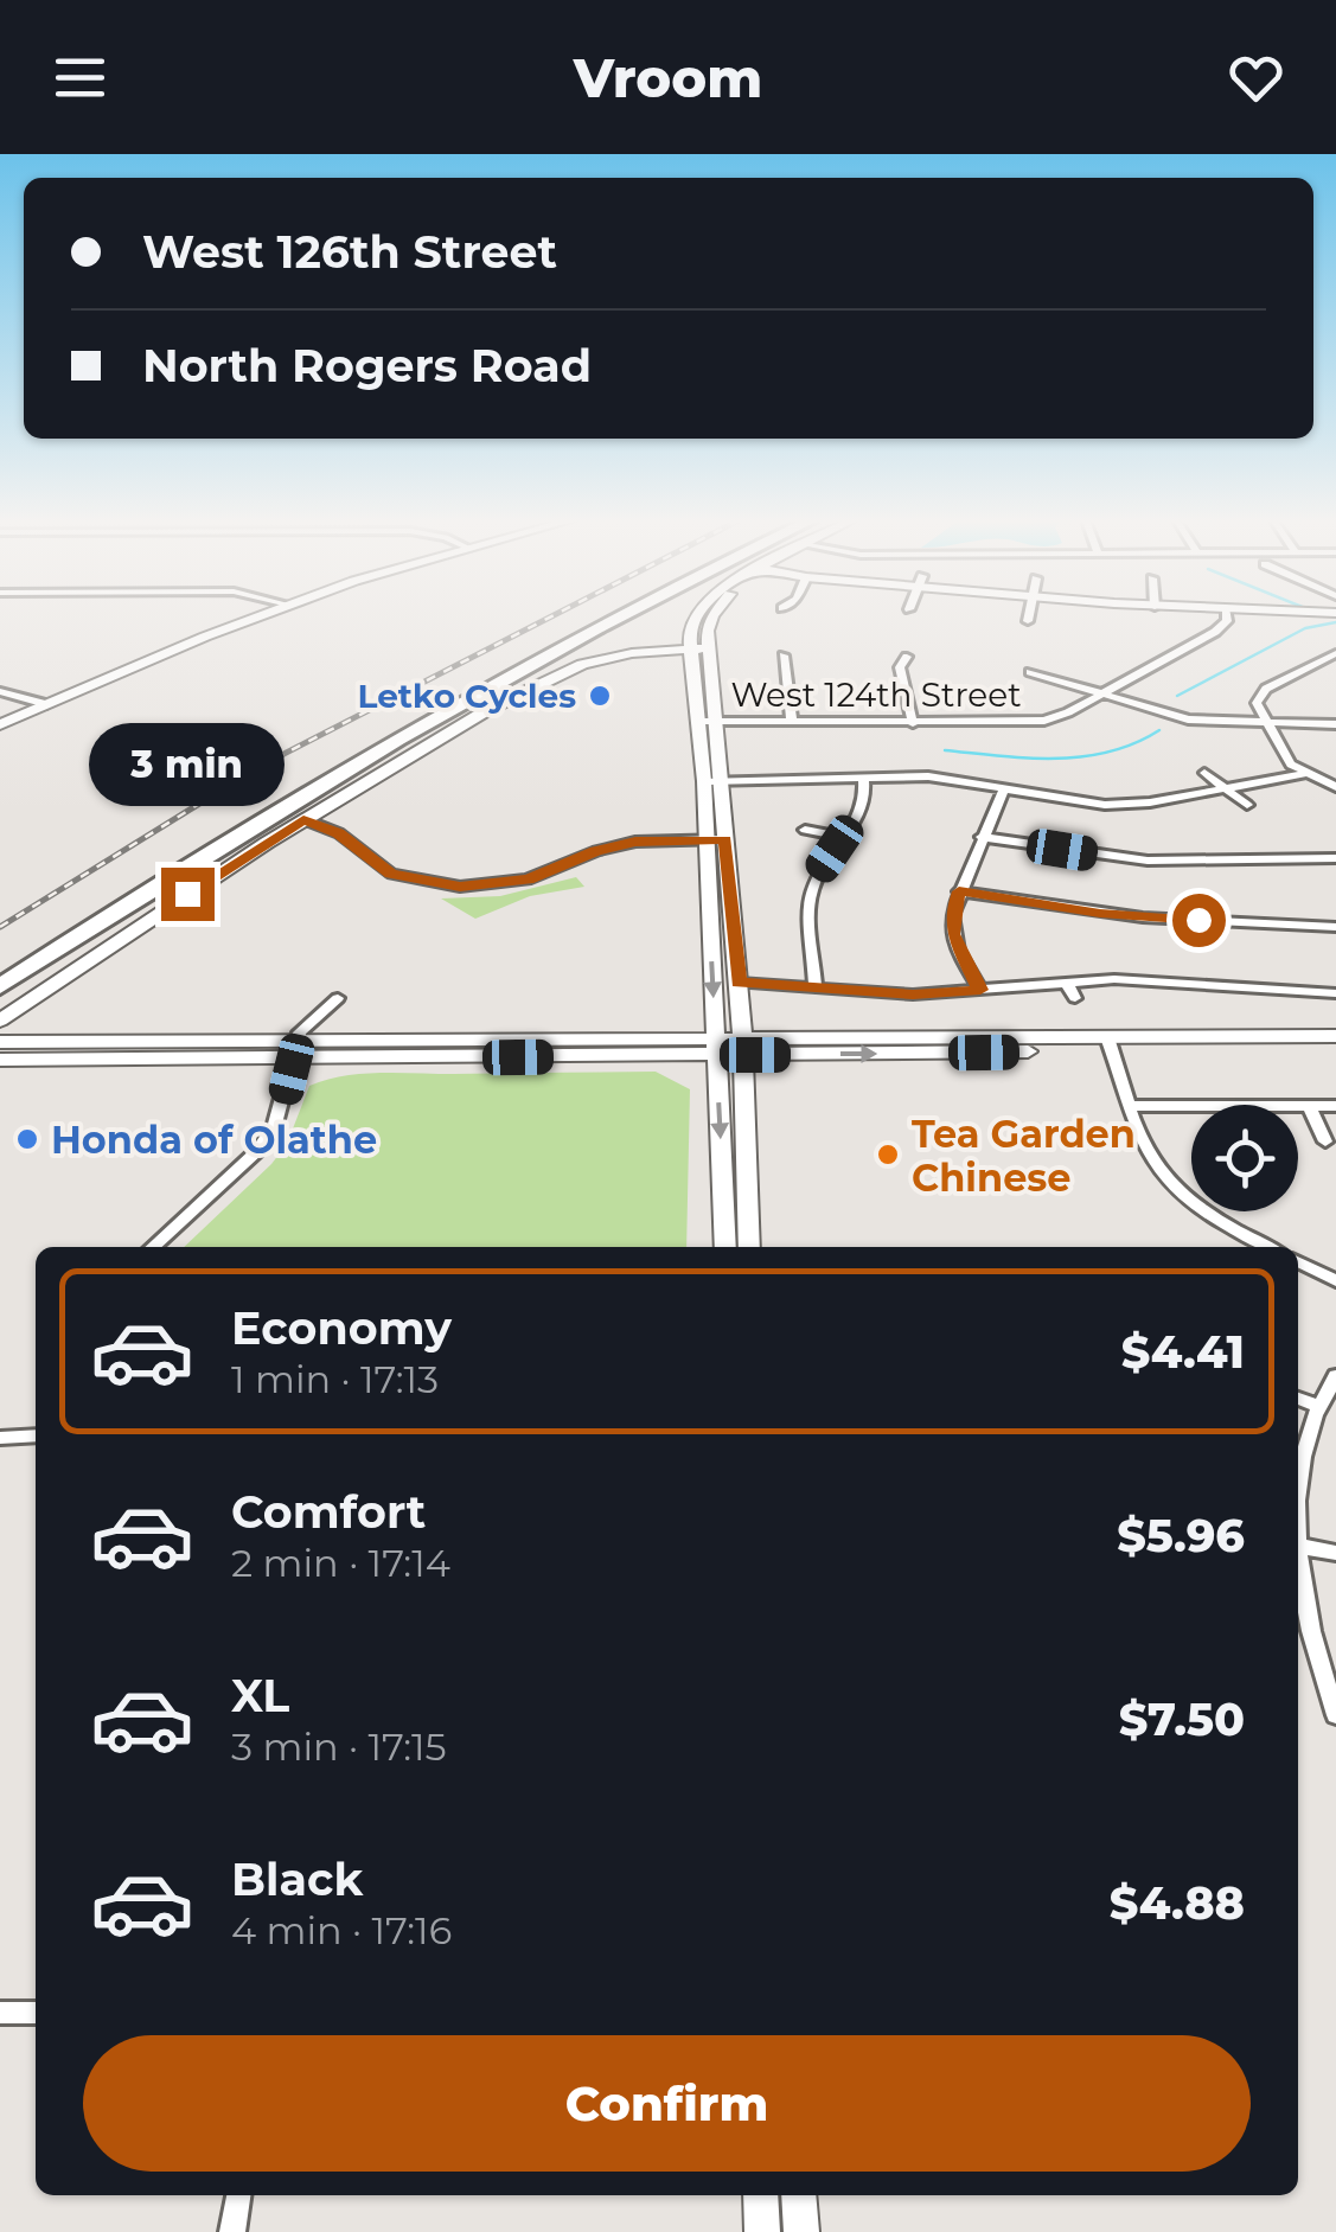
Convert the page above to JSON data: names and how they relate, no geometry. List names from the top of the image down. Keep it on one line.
{"streets":{"street":["West 124th Street"]},"places":["Letko Cycles","Honda of Olathe","Tea Garden Chinese"],"page":{"header":"Vroom","banner":["West 126th Street","North Rogers Road"],"bubble":"3 min","list":[{"name":"Economy","note":"1 min · 17:13","value":"$4.41"},{"name":"Comfort","note":"2 min · 17:14","value":"$5.96"},{"name":"XL","note":"3 min · 17:15","value":"$7.50"},{"name":"Black","note":"4 min · 17:16","value":"$4.88"}],"buttons":"Confirm"}}
